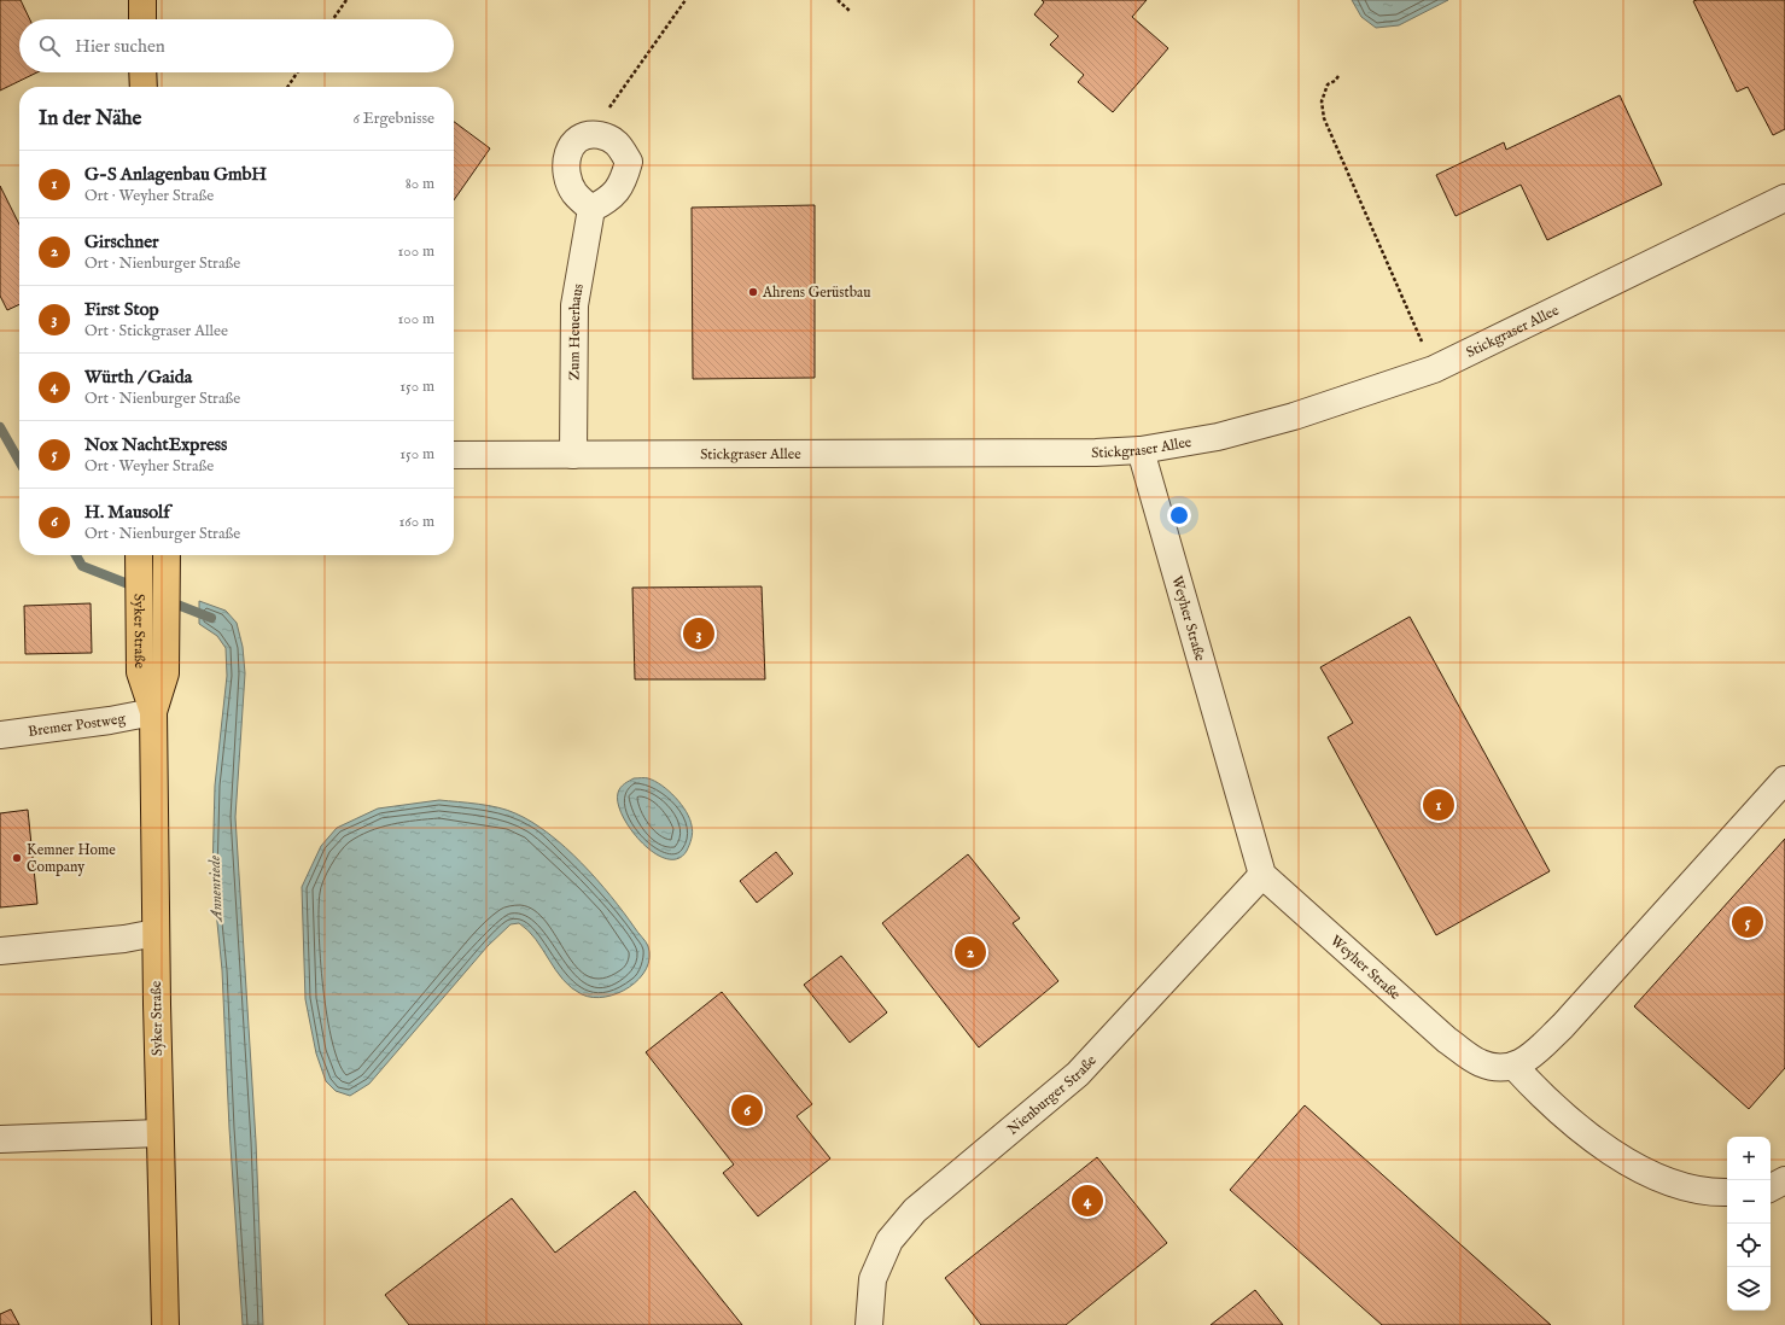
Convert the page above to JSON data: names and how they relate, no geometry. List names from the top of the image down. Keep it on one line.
{"streets":{"main road":["Syker Straße"],"street":["Stickgraser Allee","Zum Heuerhaus","Weyher Straße","Bremer Postweg","Nienburger Straße"]},"crossings":[["Stickgraser Allee","Zum Heuerhaus"],["Stickgraser Allee","Weyher Straße"],["Weyher Straße","Nienburger Straße"],["Syker Straße","Bremer Postweg"]],"water":["Annenriede"],"places":["Ahrens Gerüstbau","Kemner Home Company"],"page":{"search":"Hier suchen","heading":["In der Nähe","6 Ergebnisse"],"list":[{"mark":"1","name":"G-S Anlagenbau GmbH","note":"Ort · Weyher Straße","value":"80 m"},{"mark":"2","name":"Girschner","note":"Ort · Nienburger Straße","value":"100 m"},{"mark":"3","name":"First Stop","note":"Ort · Stickgraser Allee","value":"100 m"},{"mark":"4","name":"Würth / Gaida","note":"Ort · Nienburger Straße","value":"150 m"},{"mark":"5","name":"Nox NachtExpress","note":"Ort · Weyher Straße","value":"150 m"},{"mark":"6","name":"H. Mausolf","note":"Ort · Nienburger Straße","value":"160 m"}],"pins":["3","1","5","2","6","4"],"map_buttons":["+","−"]}}
